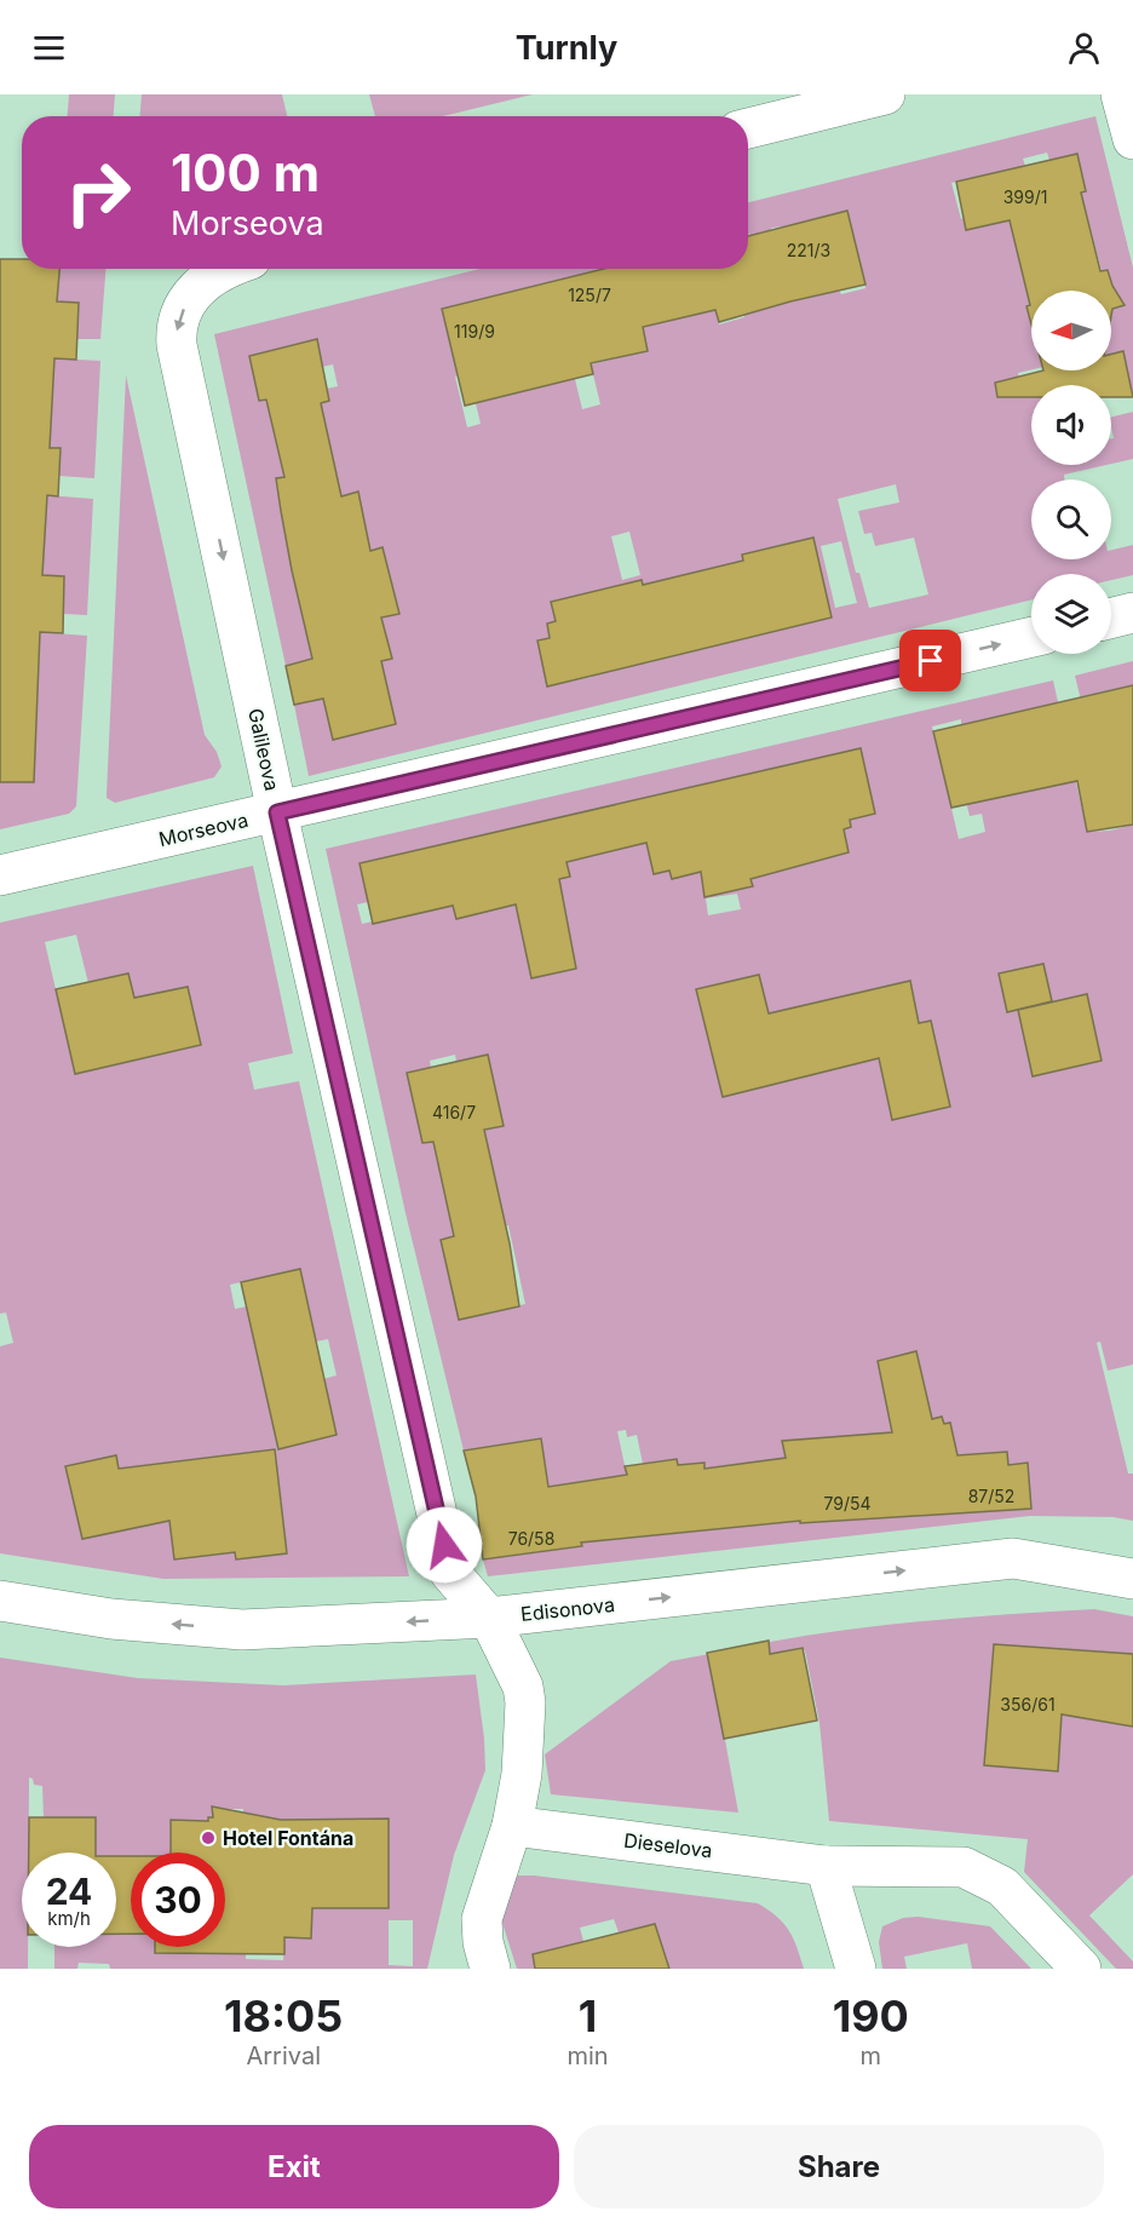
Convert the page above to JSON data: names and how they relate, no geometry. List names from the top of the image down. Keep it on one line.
{"streets":{"street":["Galileova","Morseova","Edisonova","Dieselova"]},"crossings":[["Galileova","Morseova"],["Galileova","Edisonova"]],"one_way":["Galileova","Morseova"],"places":["Hotel Fontána"],"house_numbers":["399/1","221/3","125/7","119/9","416/7","87/52","79/54","76/58","356/61"],"north":"left","page":{"header":"Turnly","turn":["100 m","Morseova"],"speed":"24 km/h","limit":"30","eta":["18:05","Arrival","1","min","190","m"],"buttons":["Exit","Share"]}}
